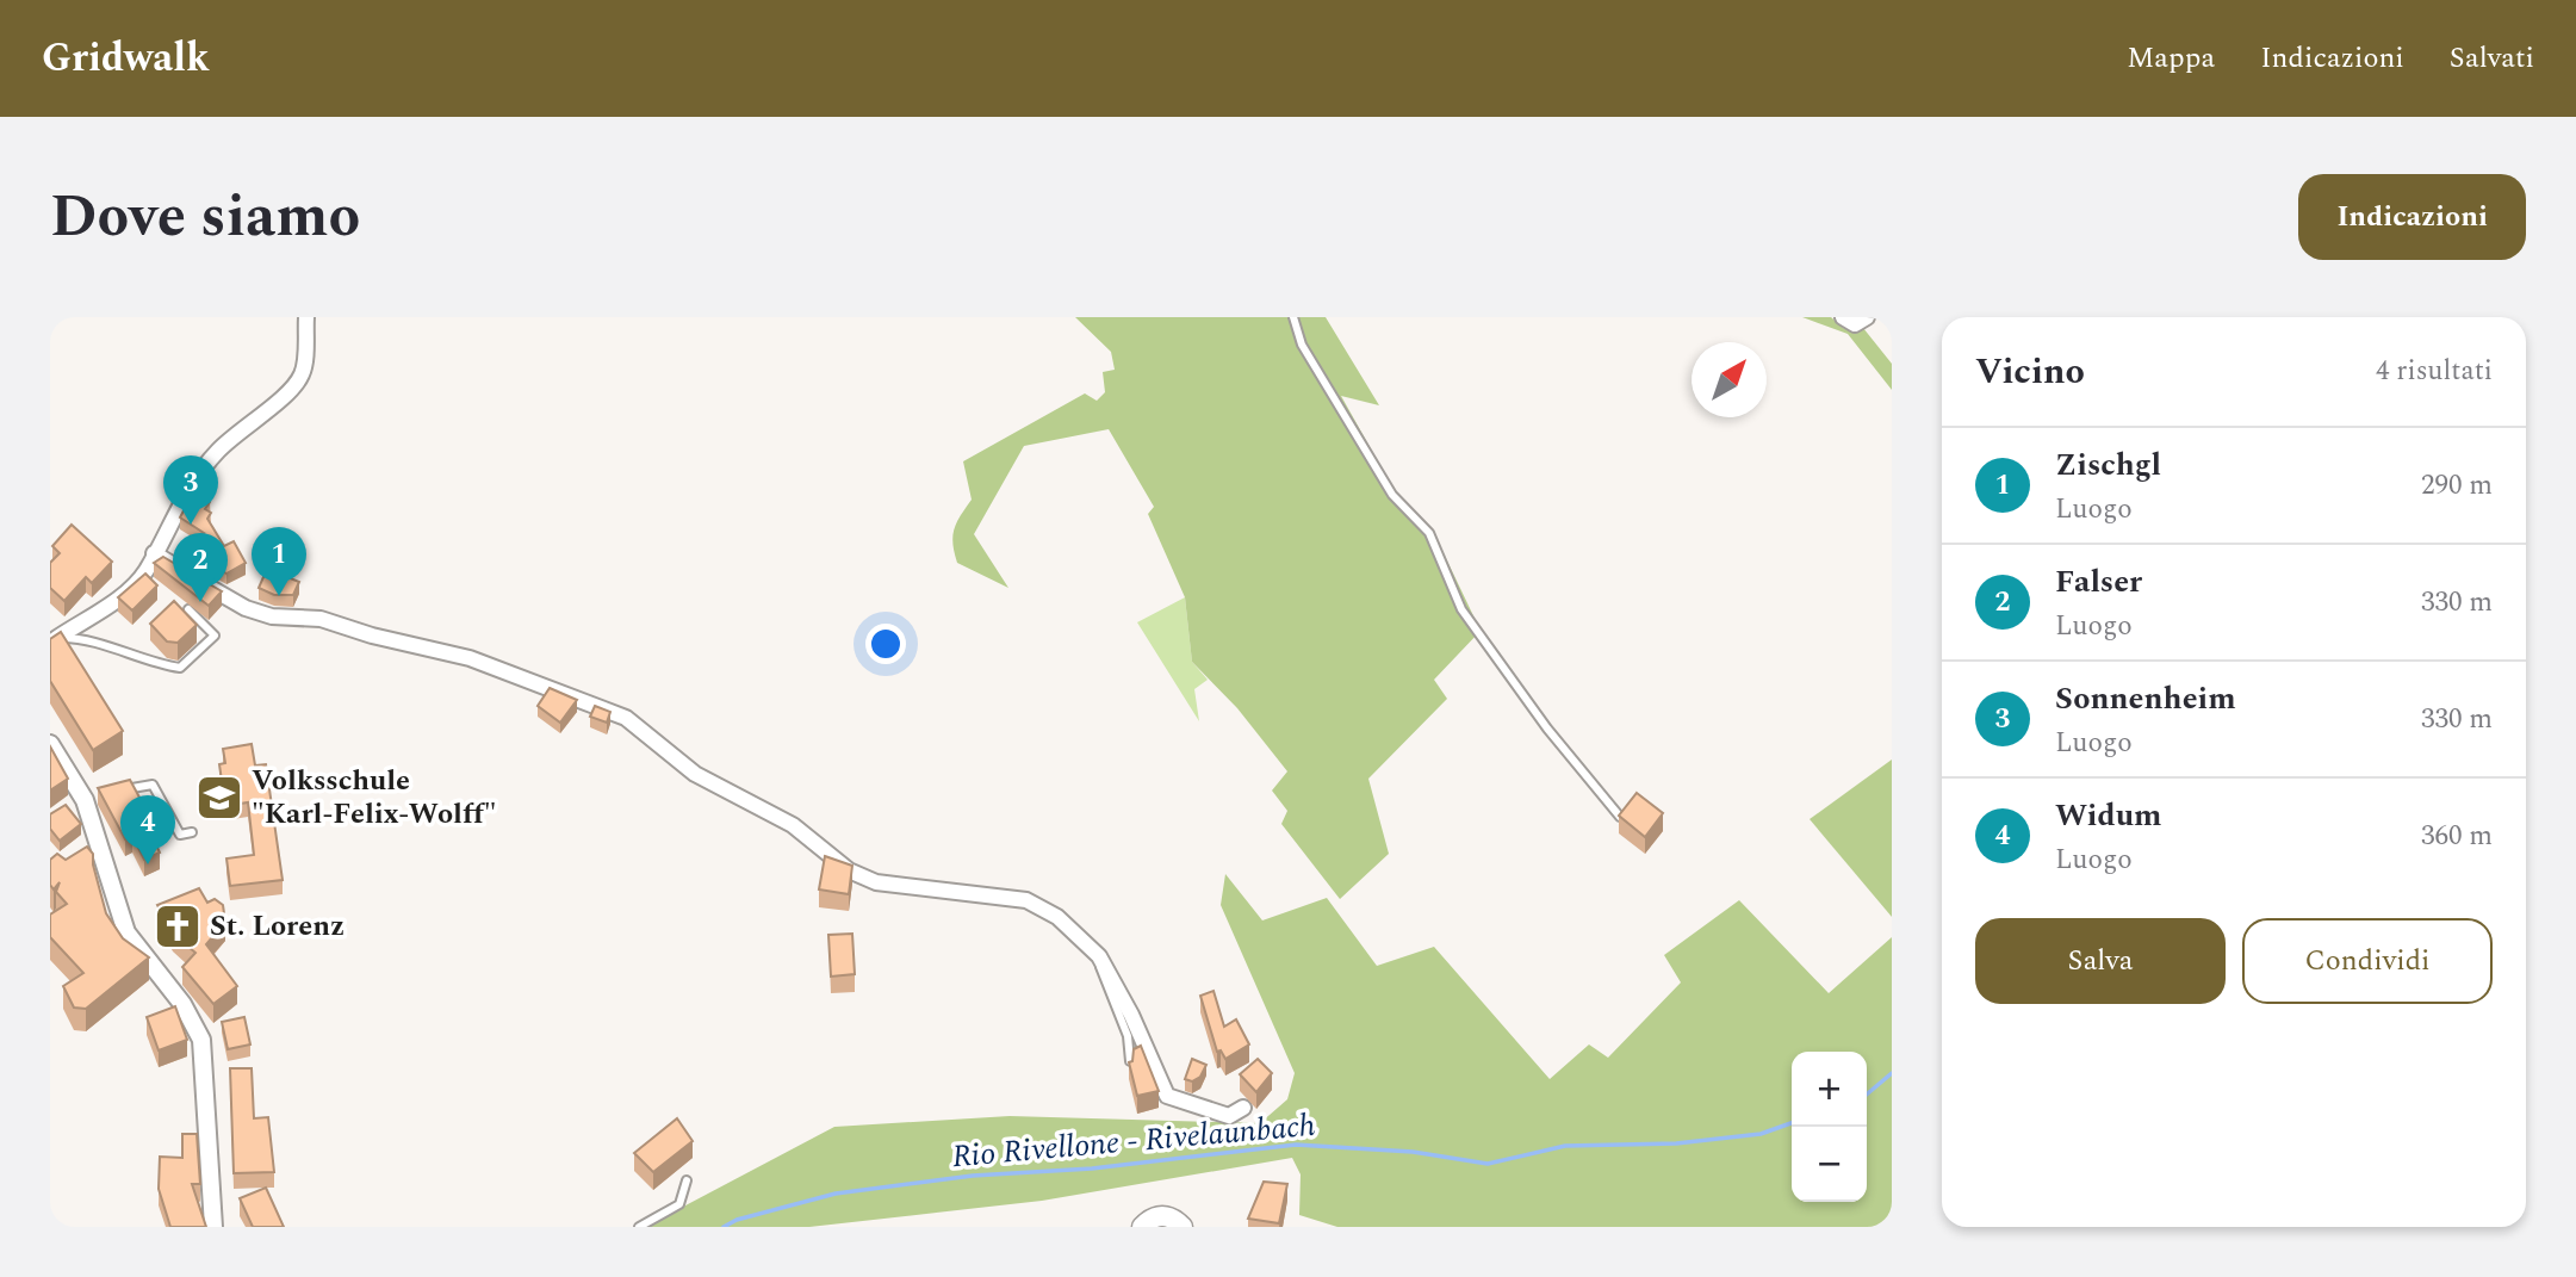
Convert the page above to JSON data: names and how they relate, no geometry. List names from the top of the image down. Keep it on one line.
{"water":["Rio Rivellone - Rivelaunbach"],"places":{"school or university":["Volksschule \"Karl-Felix-Wolff\""],"church":["St. Lorenz"]},"north":"top right","page":{"header":"Gridwalk","nav":["Mappa","Indicazioni","Salvati"],"title":"Dove siamo","buttons":["Indicazioni",["Salva","Condividi"]],"heading":["Vicino","4 risultati"],"list":[{"mark":"1","name":"Zischgl","note":"Luogo","value":"290 m"},{"mark":"2","name":"Falser","note":"Luogo","value":"330 m"},{"mark":"3","name":"Sonnenheim","note":"Luogo","value":"330 m"},{"mark":"4","name":"Widum","note":"Luogo","value":"360 m"}],"pins":["3","1","2","4"],"map_buttons":["+","−"]}}
